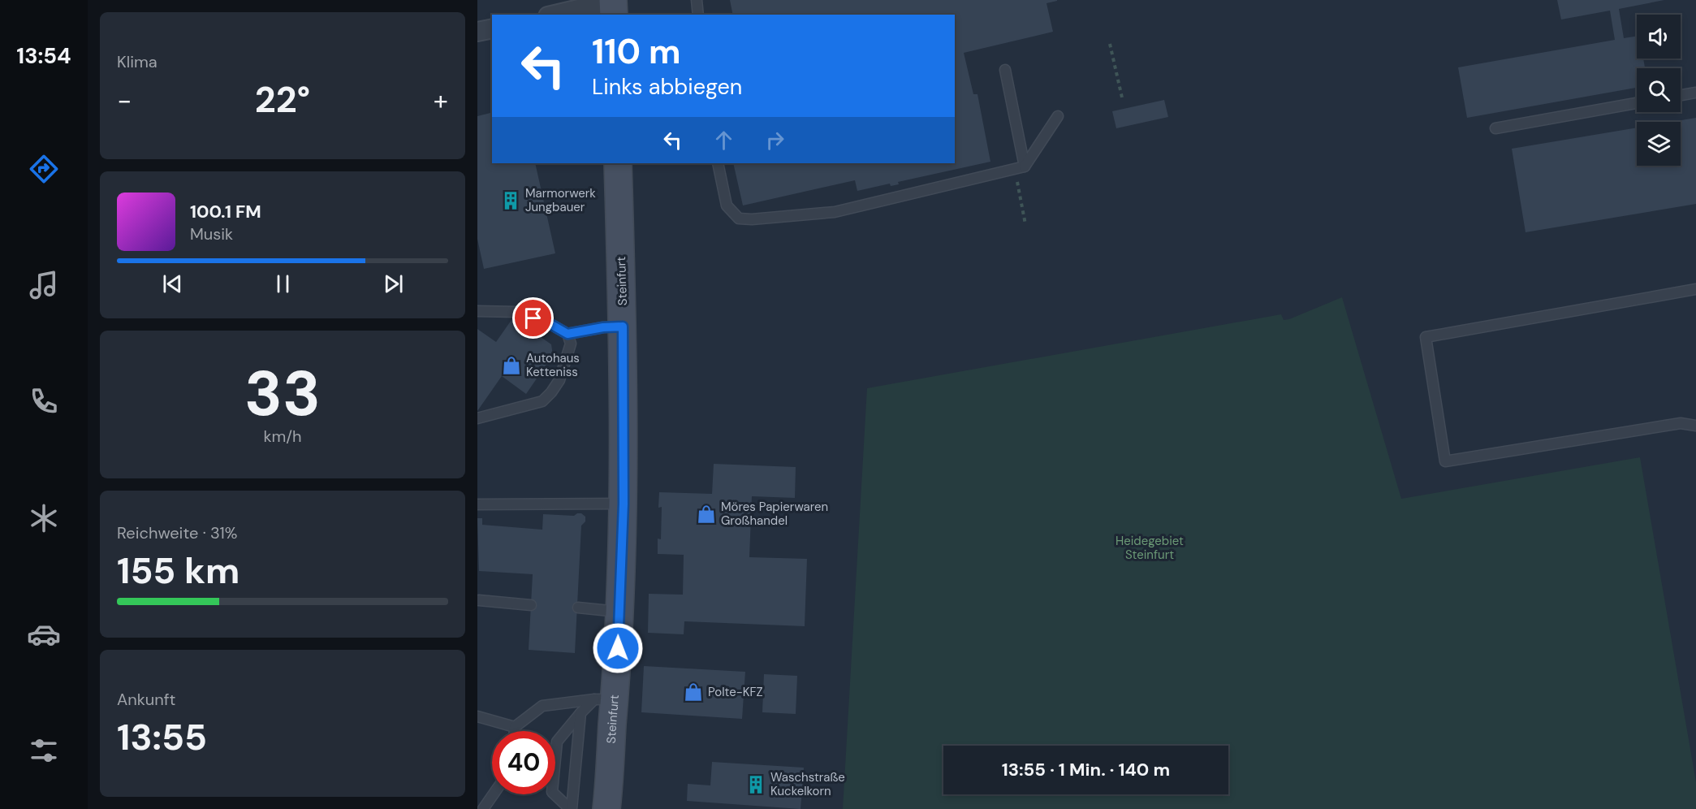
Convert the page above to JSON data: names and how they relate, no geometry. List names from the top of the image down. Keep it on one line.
{"streets":{"street":["Steinfurt"]},"parks":["Heidegebiet Steinfurt"],"places":{"building":["Marmorwerk Jungbauer","Waschstraße Kuckelkorn"],"shop":["Autohaus Ketteniss","Möres Papierwaren Großhandel","Polte-KFZ"]},"page":{"tabs":"13:54","tile":["Klima",["33","km/h"],["Reichweite · 31%","155 km"],["Ankunft","13:55"]],"turn":["110 m","Links abbiegen"],"heat":["−","22°","+"],"song":["100.1 FM","Musik"],"limit":"40","trip":"13:55 · 1 Min. · 140 m"}}
